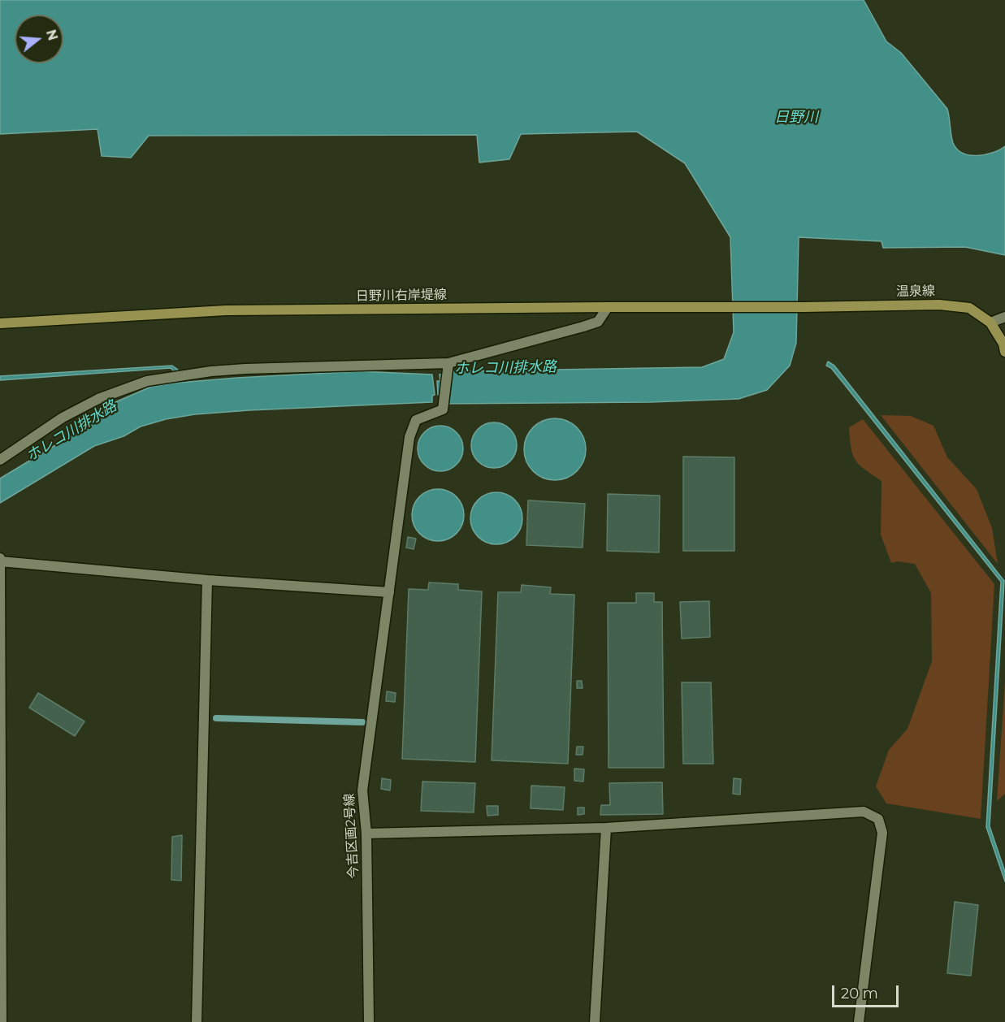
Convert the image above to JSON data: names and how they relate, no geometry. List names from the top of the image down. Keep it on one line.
{"streets":{"street":["温泉線","日野川右岸堤線","今吉区画2号線"]},"crossings":[["温泉線","日野川右岸堤線"]],"water":["日野川","ホレコ川排水路"],"scale_bar":"20 m","north":"right"}
